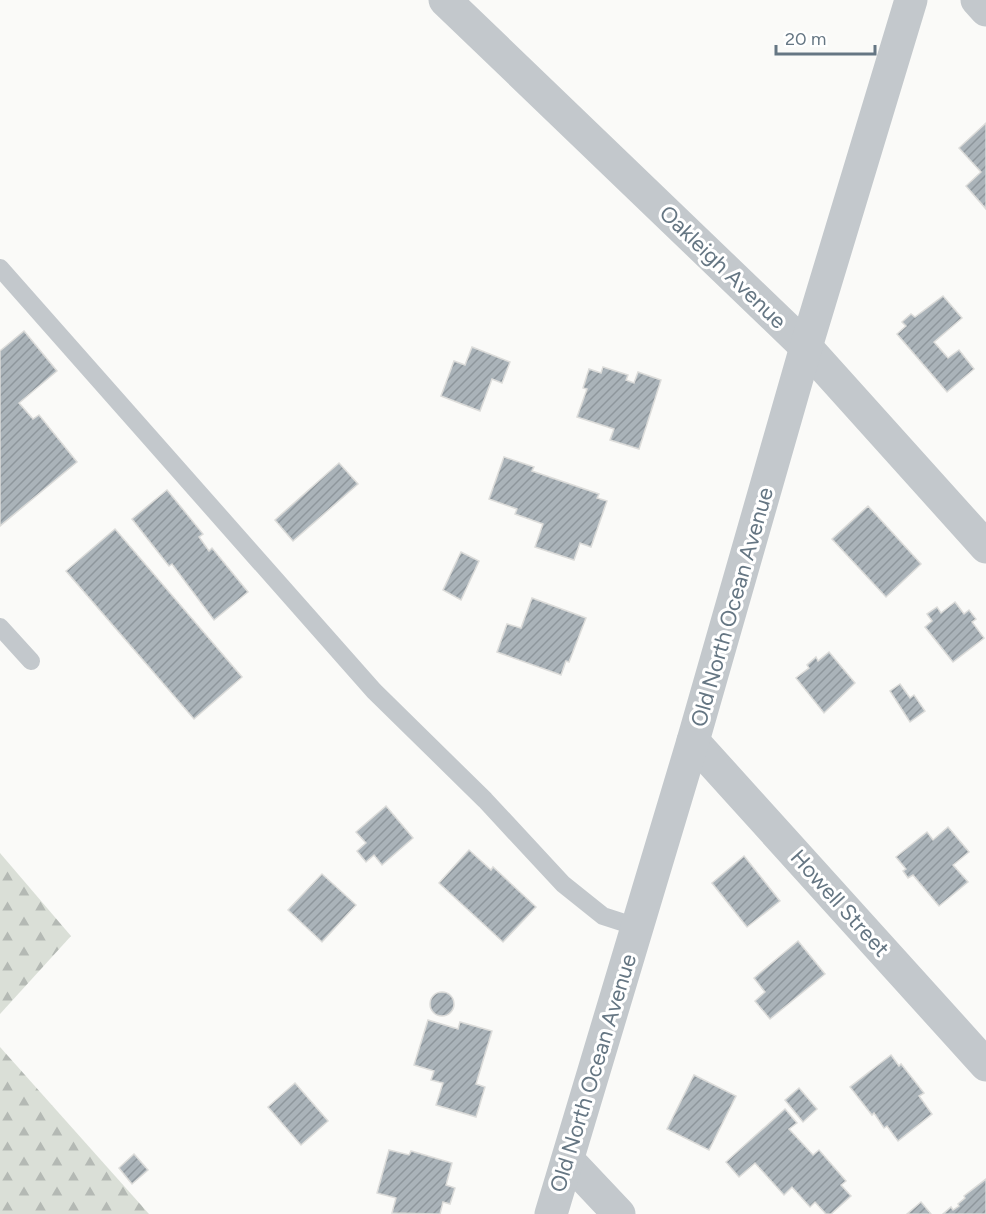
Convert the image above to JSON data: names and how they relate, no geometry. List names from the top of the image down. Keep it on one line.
{"streets":{"street":["Oakleigh Avenue","Old North Ocean Avenue","Howell Street"]},"crossings":[["Oakleigh Avenue","Old North Ocean Avenue"],["Old North Ocean Avenue","Howell Street"]],"scale_bar":"20 m"}
